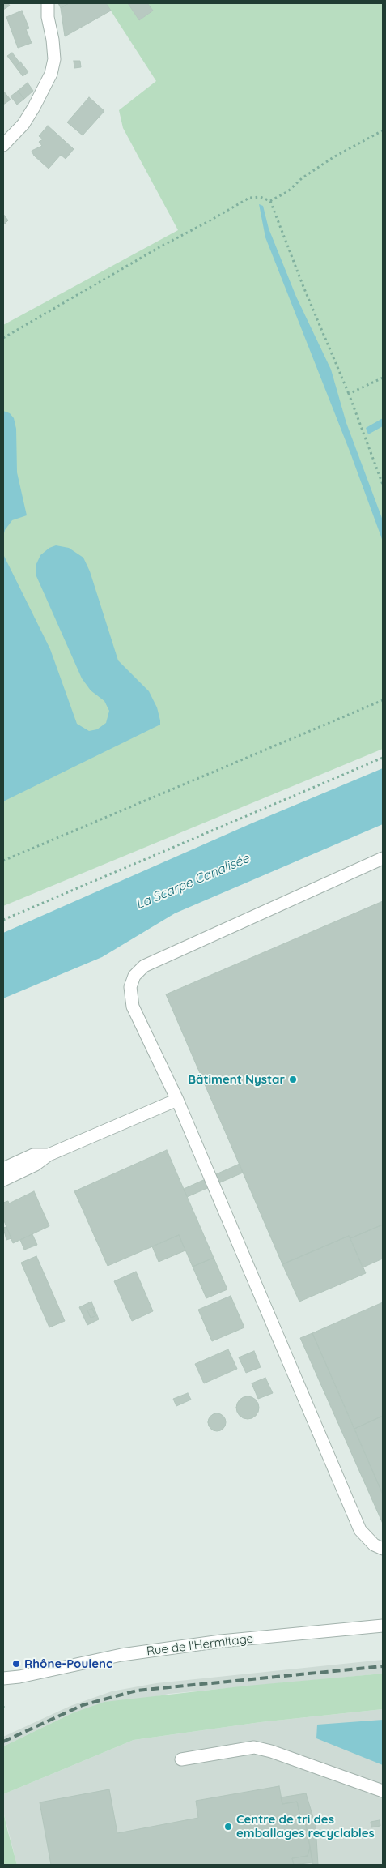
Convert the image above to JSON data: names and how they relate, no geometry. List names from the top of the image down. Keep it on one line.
{"streets":{"street":["Rue de l'Hermitage"]},"water":["La Scarpe Canalisée"],"places":["Bâtiment Nystar","Rhône-Poulenc","Centre de tri des emballages recyclables"]}
